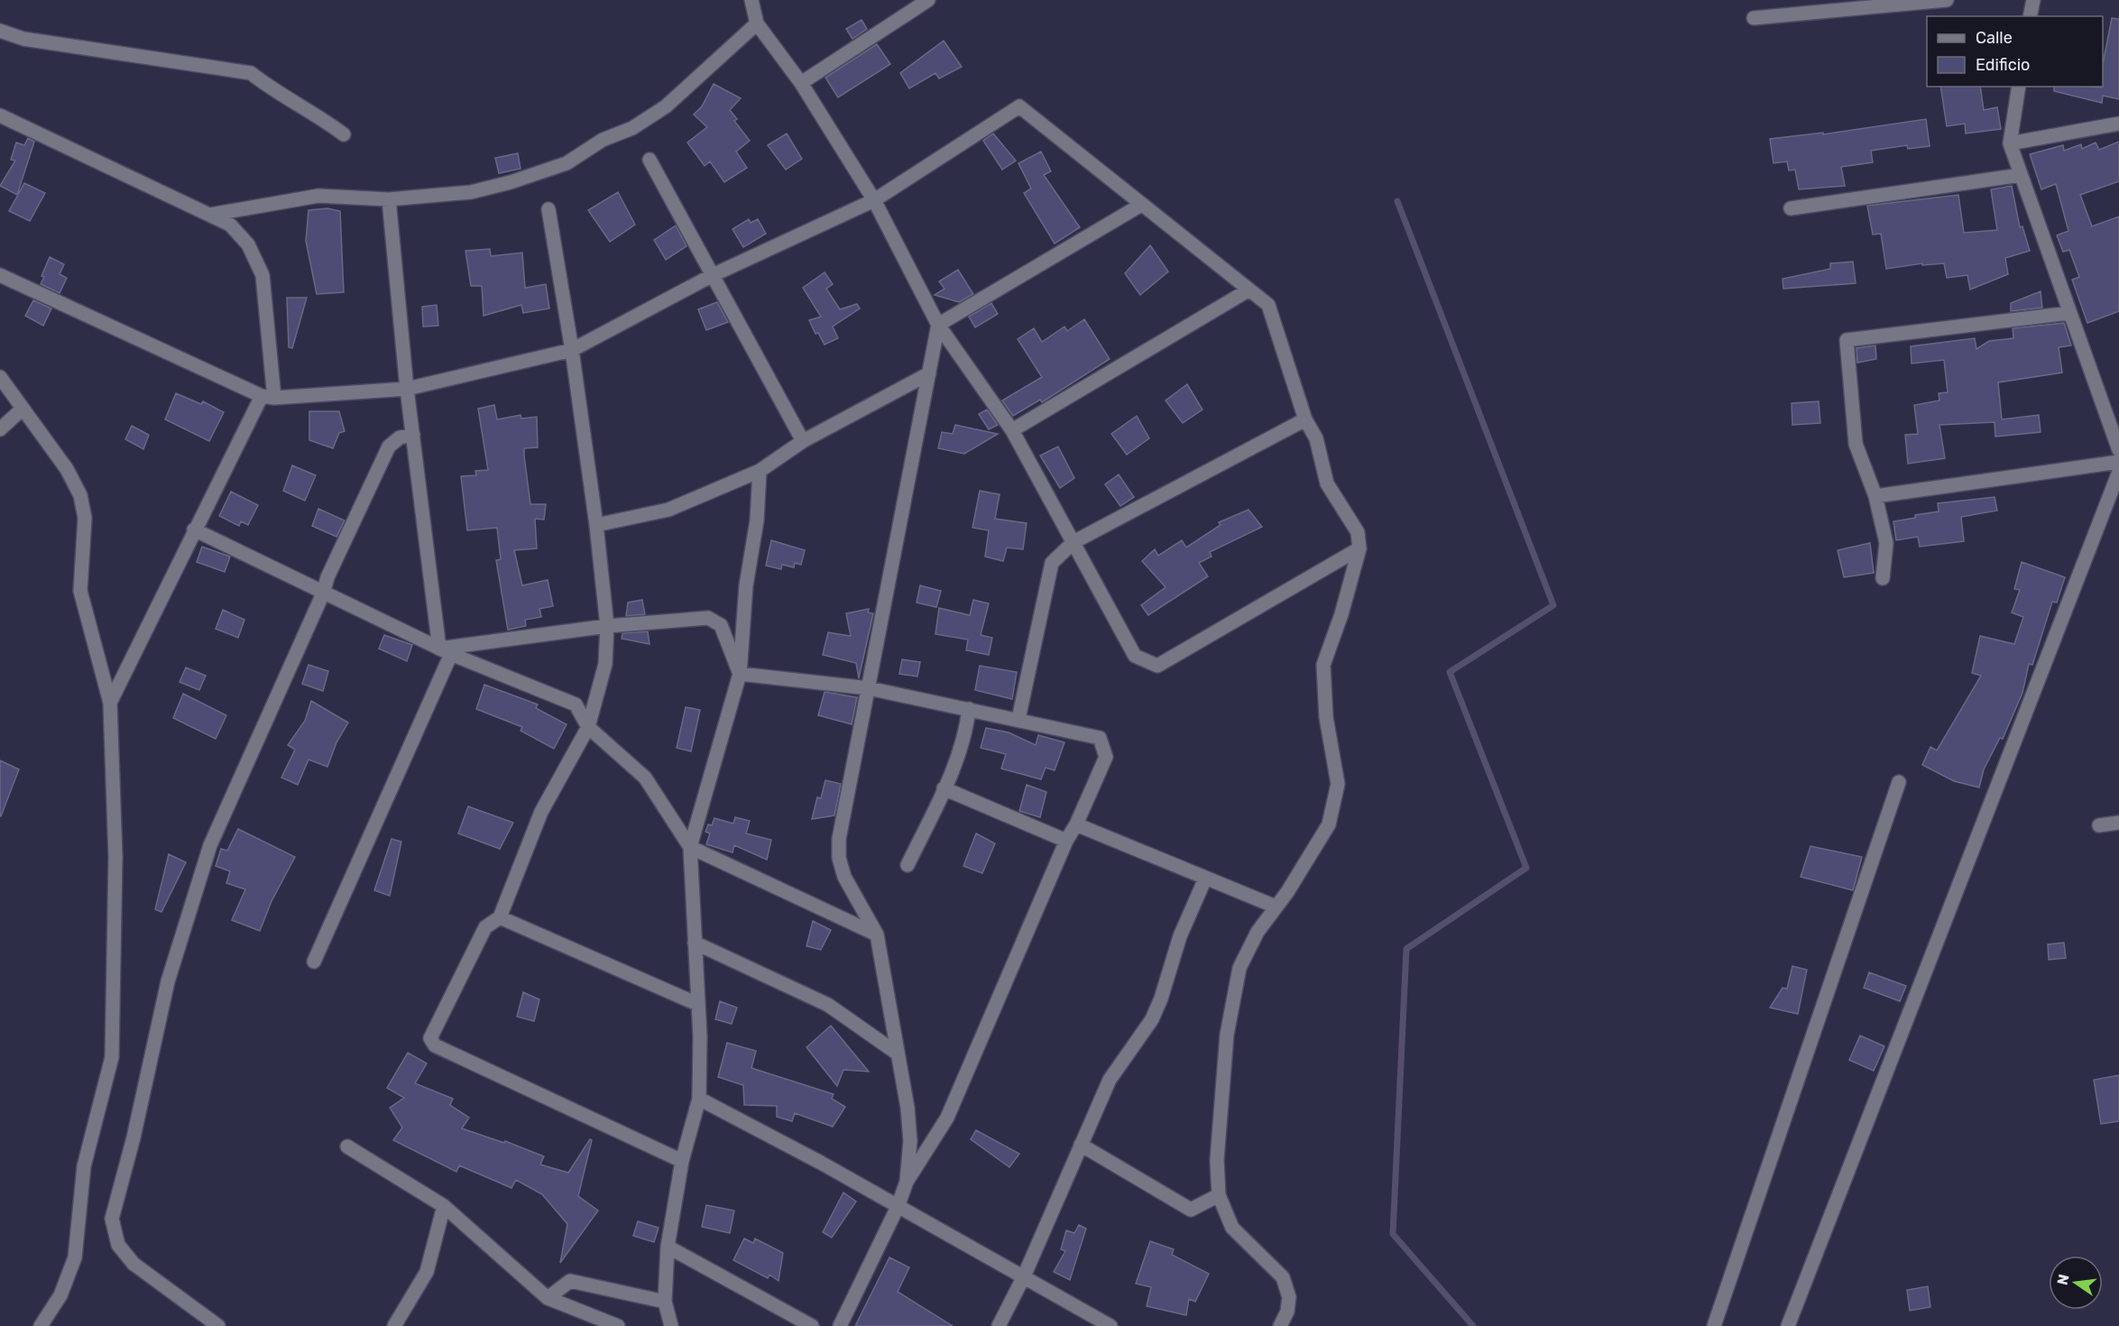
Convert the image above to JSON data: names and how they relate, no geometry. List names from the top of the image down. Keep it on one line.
{"legend":["Calle","Edificio"],"north":"left"}
